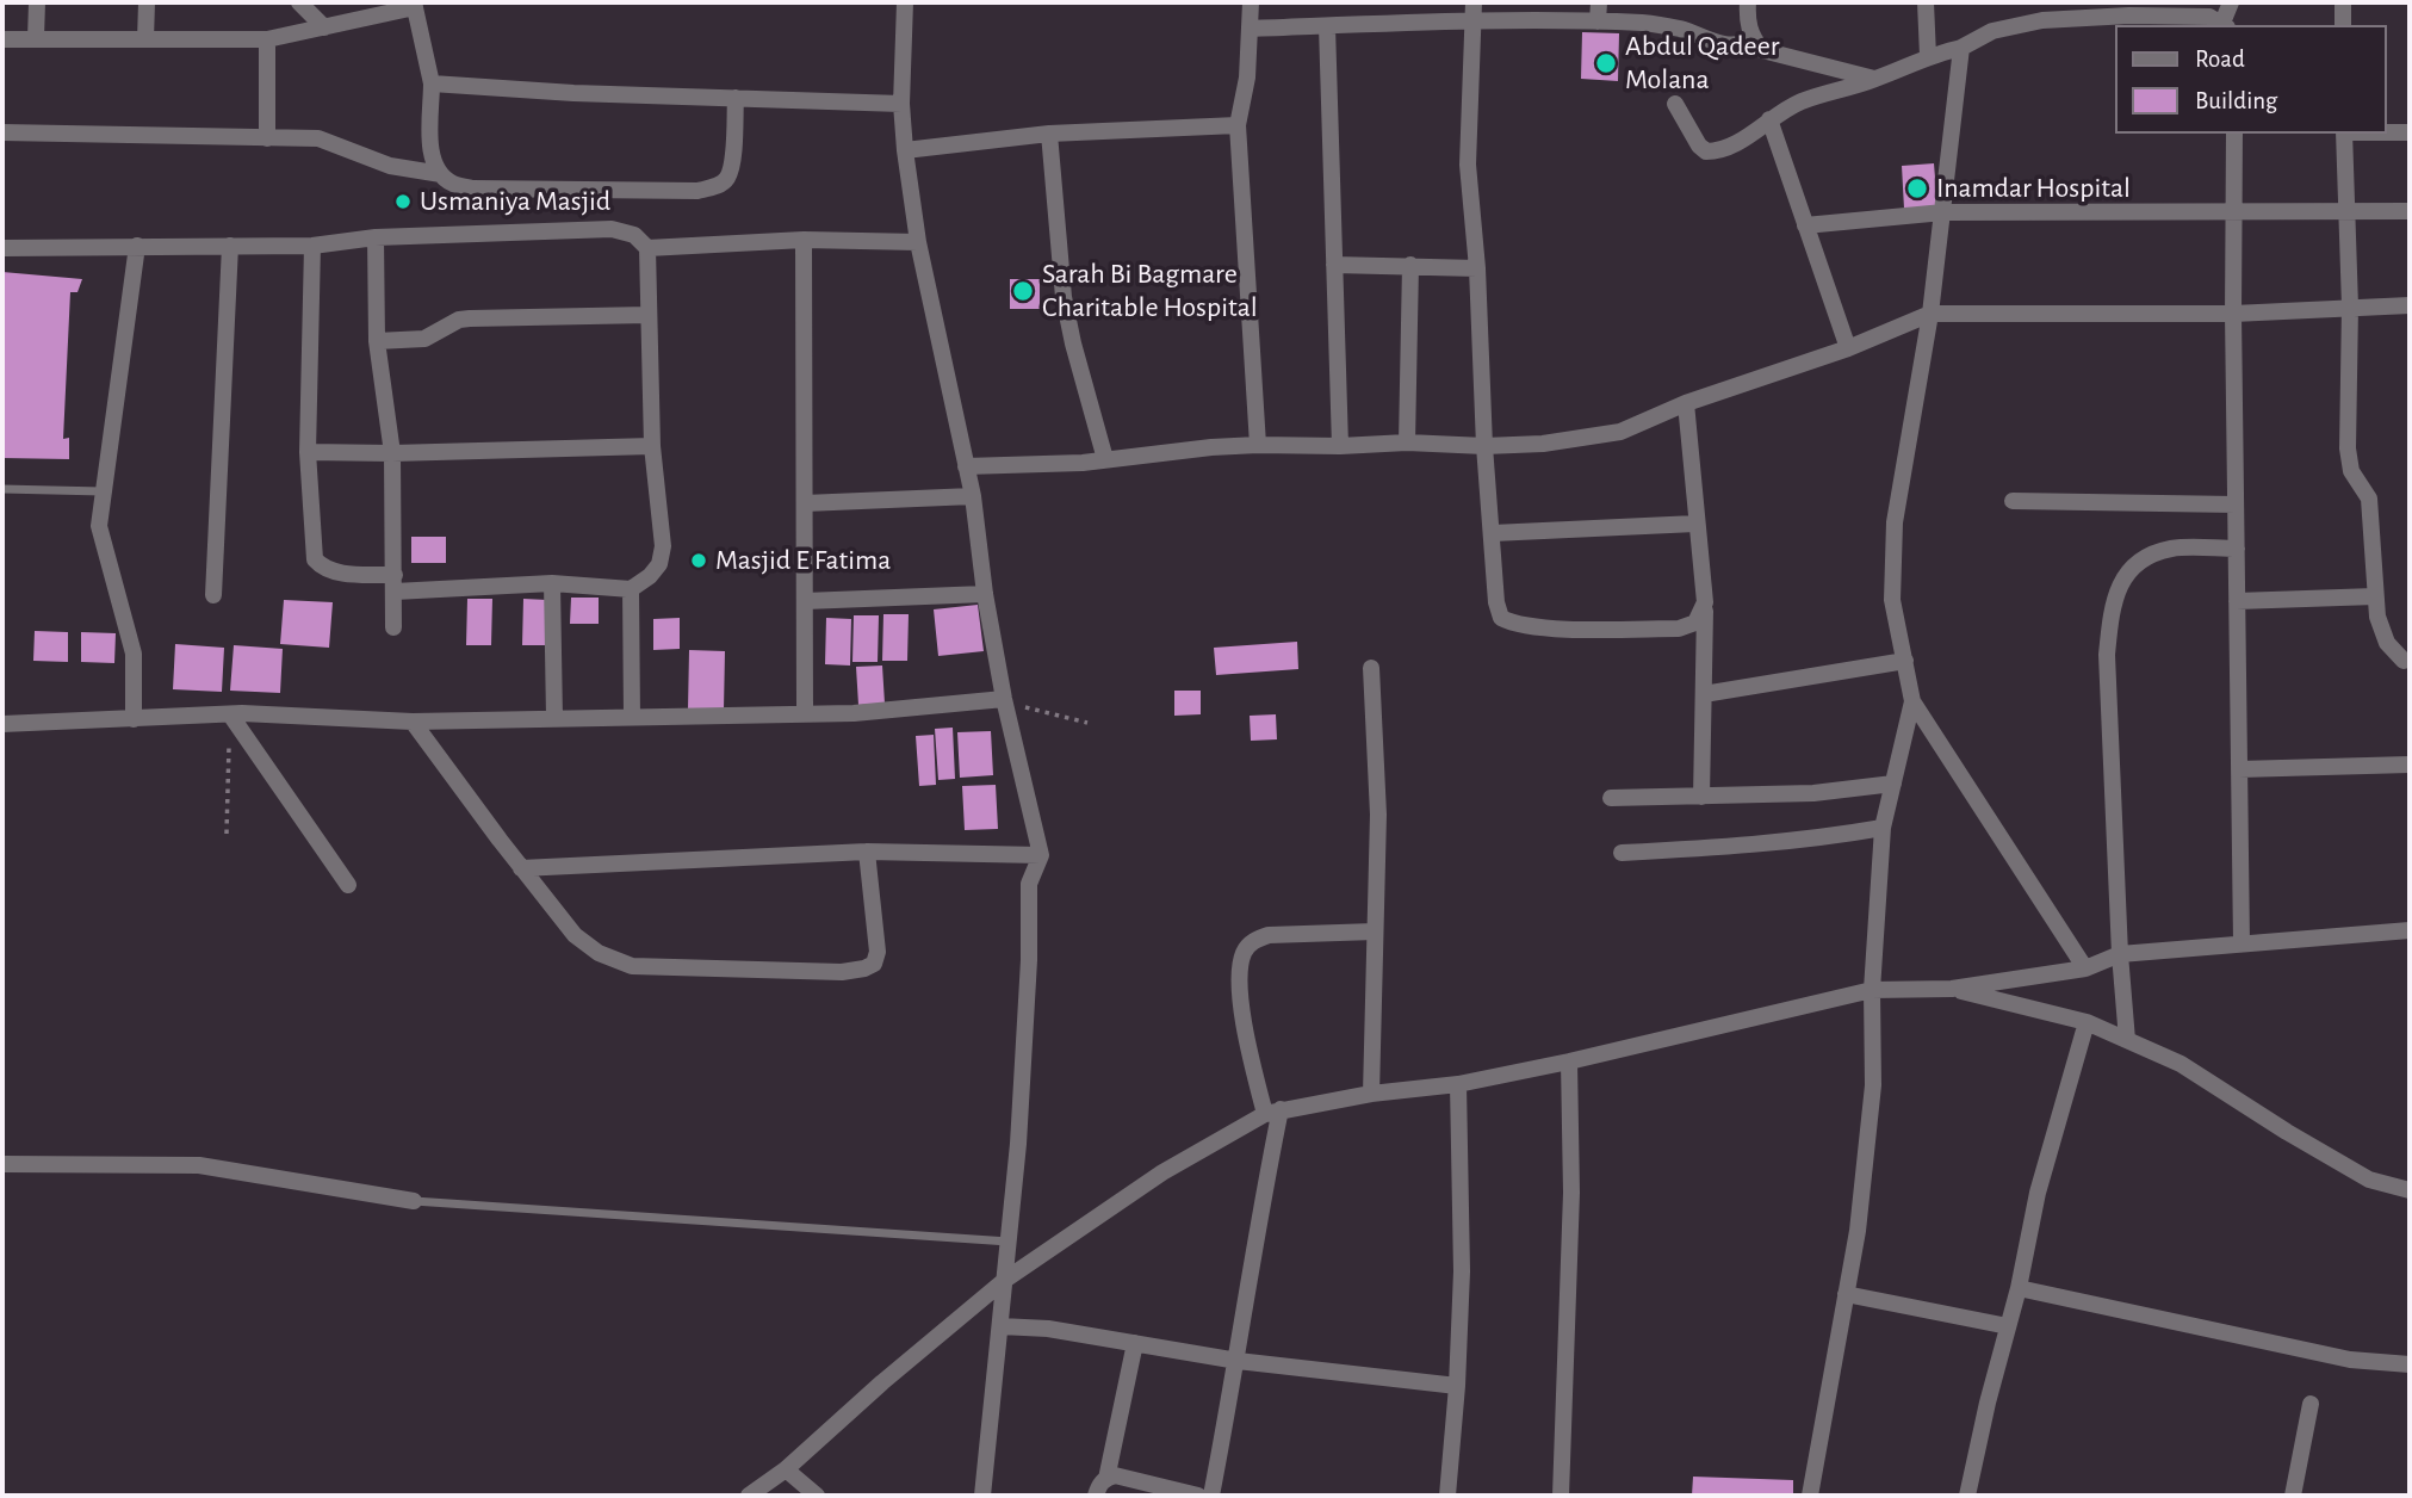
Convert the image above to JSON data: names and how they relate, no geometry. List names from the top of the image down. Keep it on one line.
{"places":["Abdul Qadeer Molana","Inamdar Hospital","Usmaniya Masjid","Sarah Bi Bagmare Charitable Hospital","Masjid E Fatima"],"legend":["Road","Building"]}
